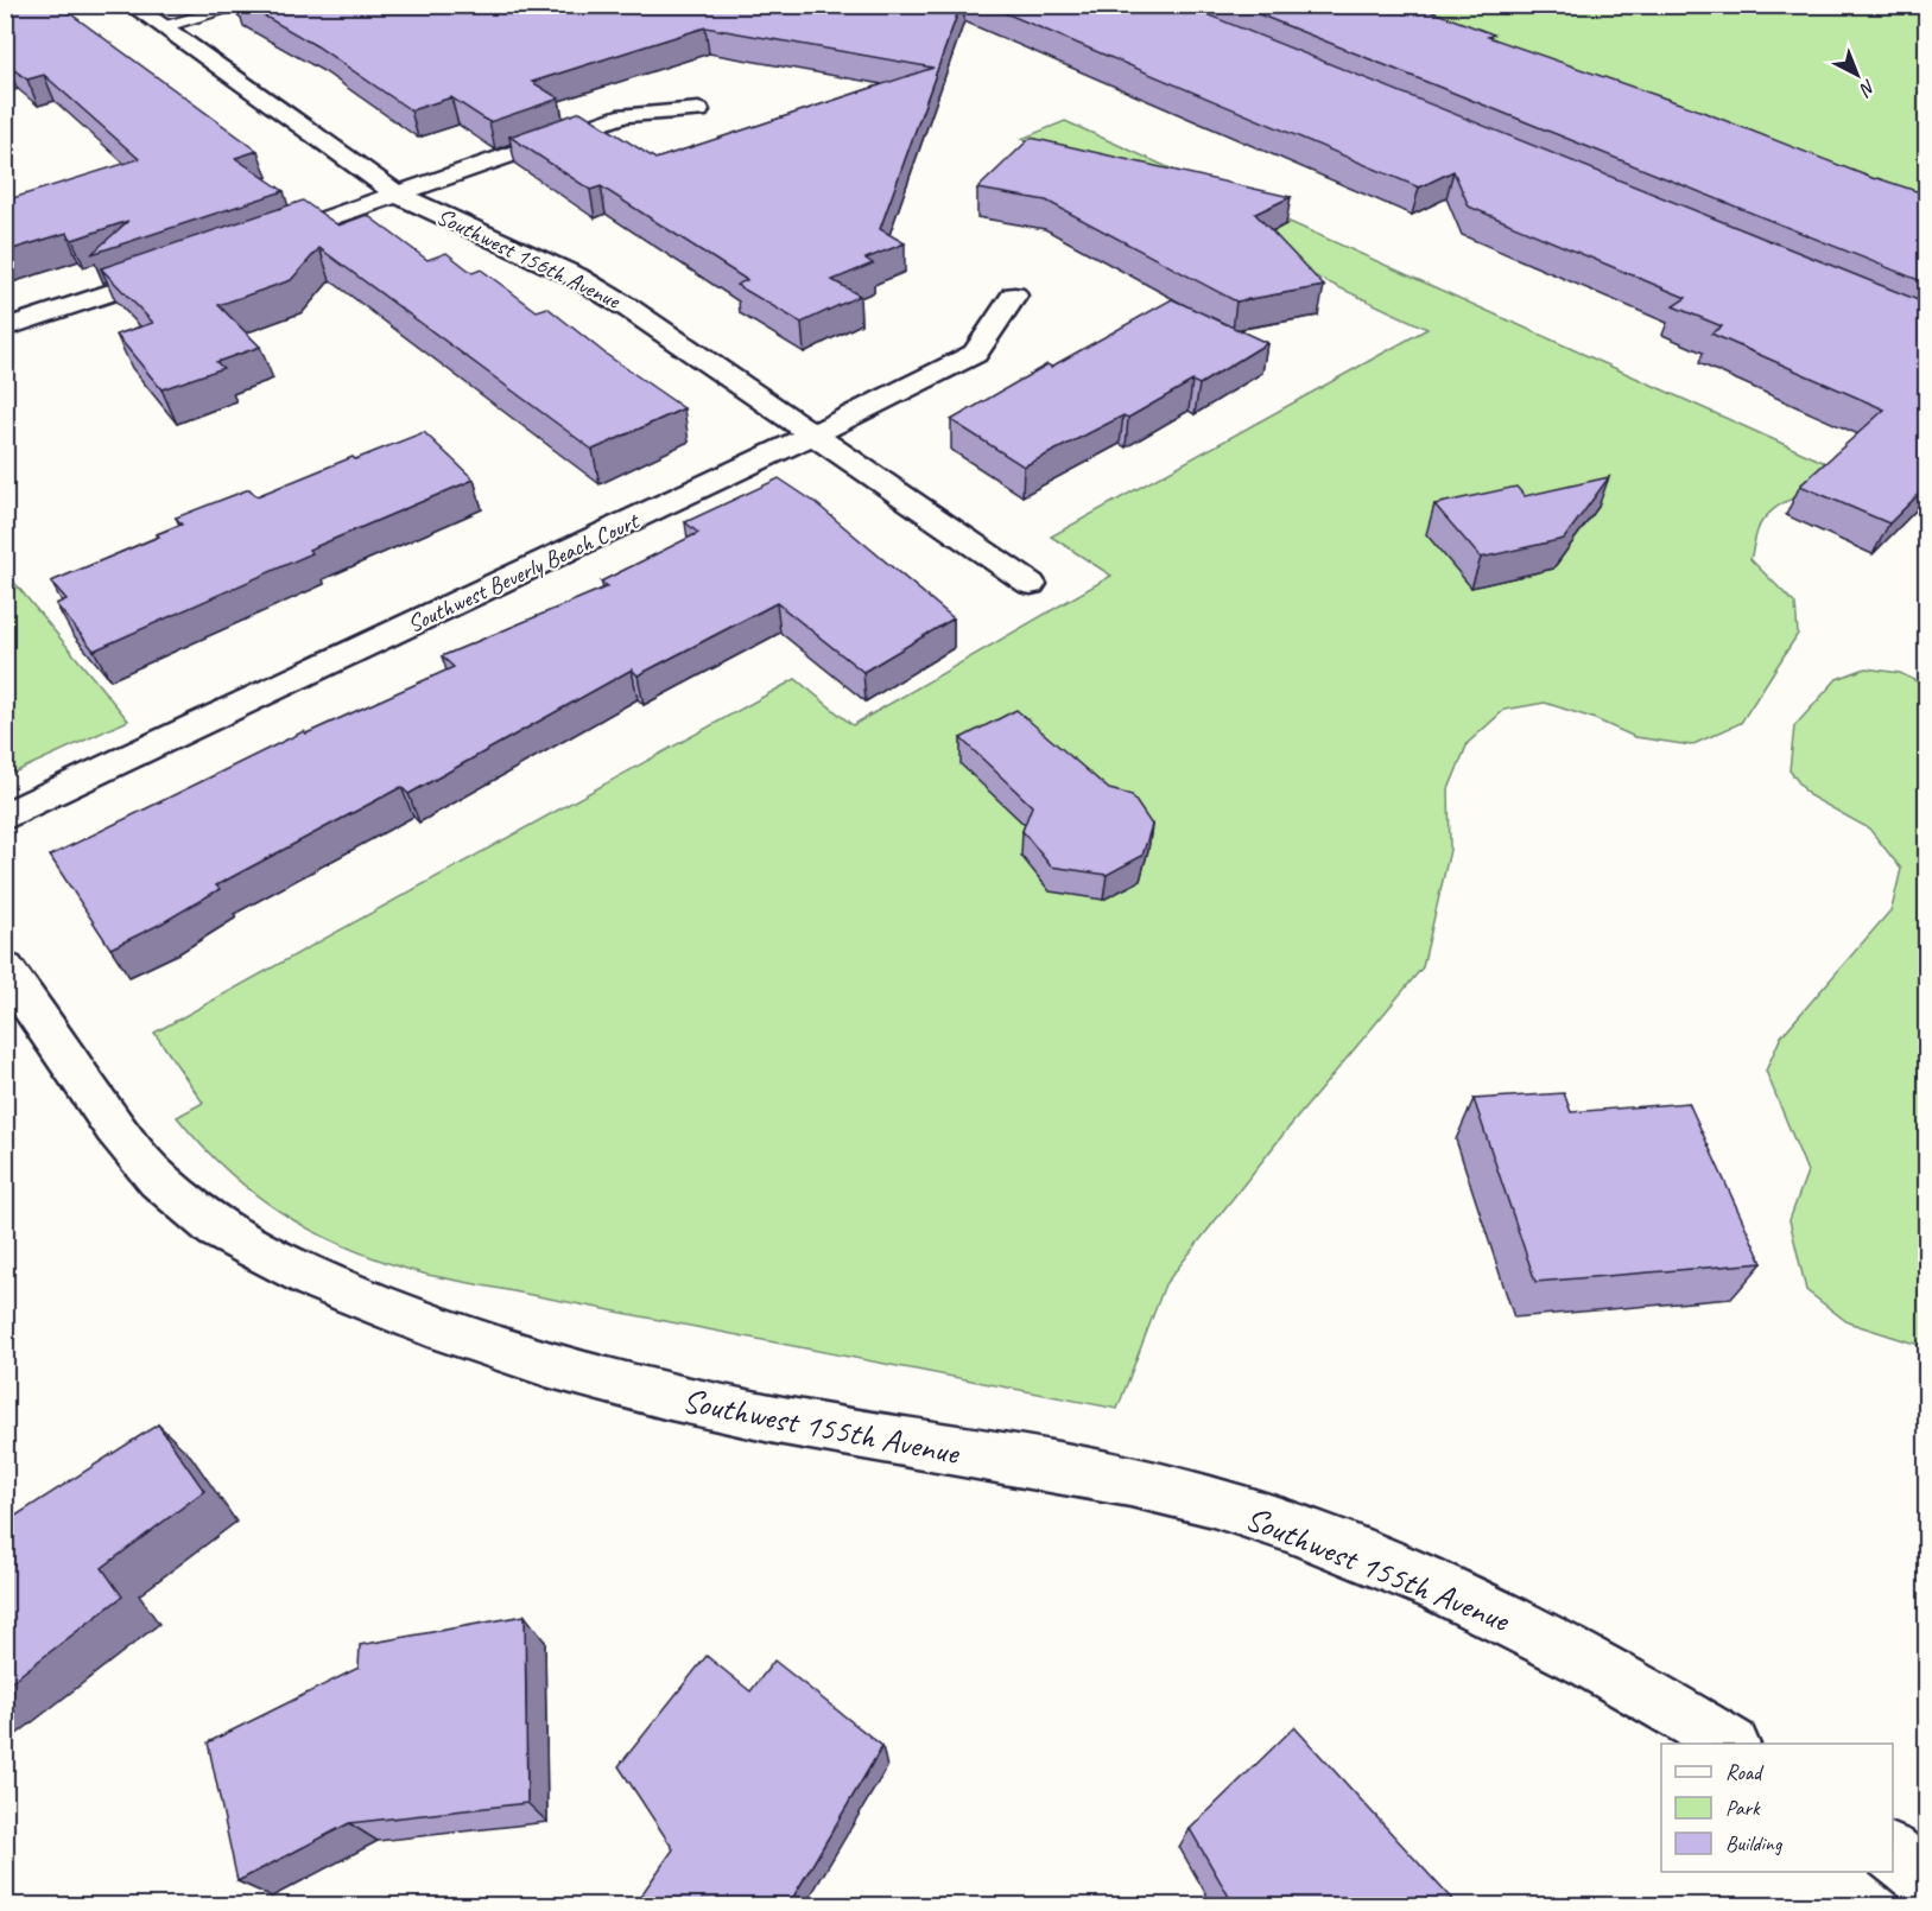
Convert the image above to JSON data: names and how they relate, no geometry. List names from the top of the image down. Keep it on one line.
{"streets":{"street":["Southwest 156th Avenue","Southwest Beverly Beach Court","Southwest 155th Avenue"]},"crossings":[["Southwest 156th Avenue","Southwest Beverly Beach Court"]],"legend":["Road","Park","Building"],"north":"bottom right"}
